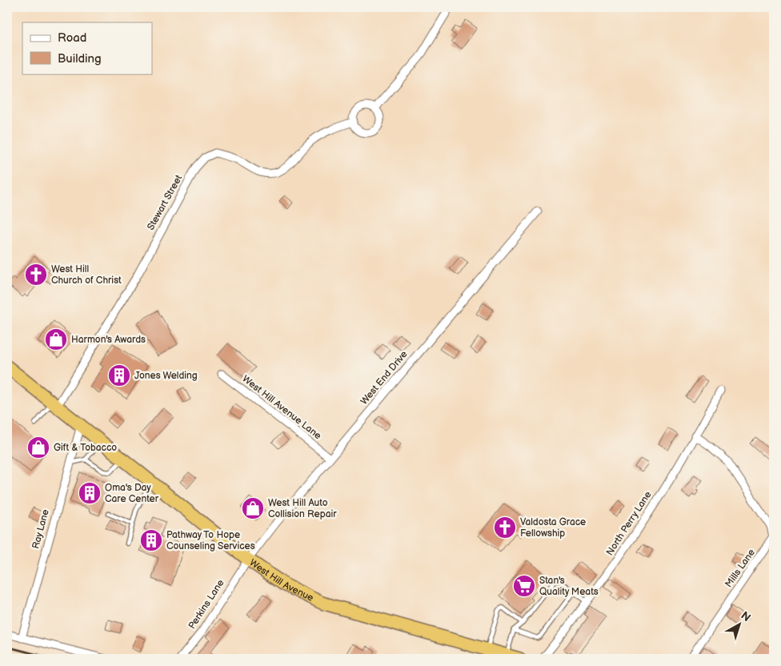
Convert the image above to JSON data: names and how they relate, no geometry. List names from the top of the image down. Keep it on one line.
{"streets":{"highway":["West Hill Avenue"],"street":["Stewart Street","West End Drive","West Hill Avenue Lane","North Perry Lane","Ray Lane","Mills Lane","Perkins Lane"]},"crossings":[["Stewart Street","West Hill Avenue"],["West End Drive","West Hill Avenue Lane"],["West End Drive","West Hill Avenue"],["West End Drive","Perkins Lane"],["North Perry Lane","Mills Lane"],["Ray Lane","West Hill Avenue"],["West Hill Avenue","Perkins Lane"]],"places":{"church":["West Hill Church of Christ","Valdosta Grace Fellowship"],"shop":["Harmon's Awards","Gift & Tobacco","West Hill Auto Collision Repair"],"building":["Jones Welding","Oma's Day Care Center","Pathway To Hope Counseling Services"],"supermarket":["Stan's Quality Meats"]},"legend":["Road","Building"],"north":"top right"}
